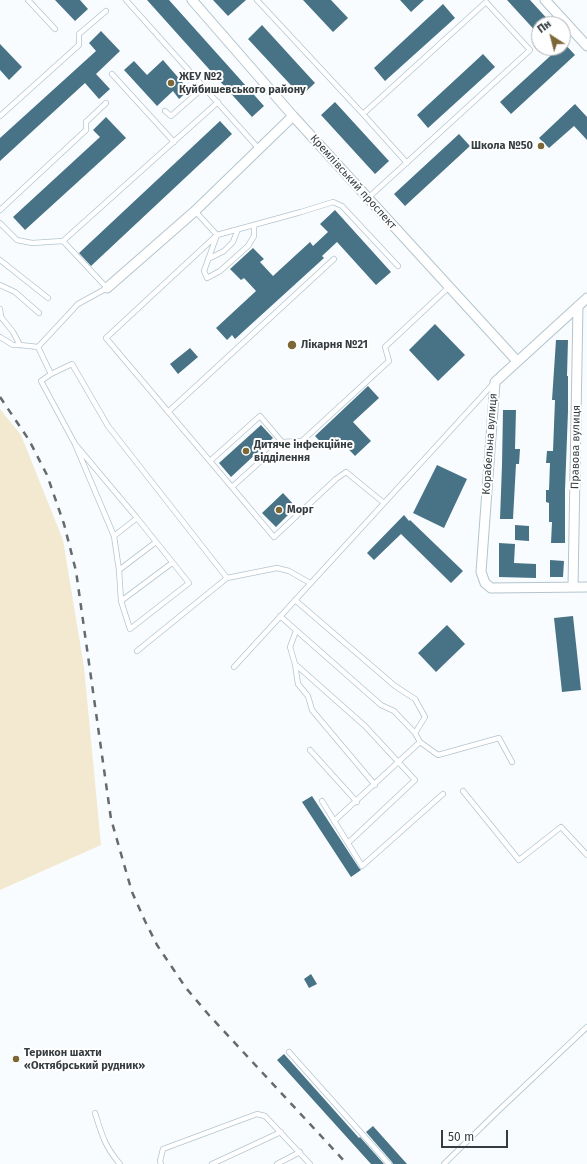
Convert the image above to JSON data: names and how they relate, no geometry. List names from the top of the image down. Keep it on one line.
{"streets":{"street":["Кремлівський проспект","Корабельна вулиця","Правова вулиця"]},"crossings":[["Кремлівський проспект","Корабельна вулиця"],["Корабельна вулиця","Правова вулиця"]],"places":["ЖЕУ №2 Куйбишевського району","Школа №50","Лікарня №21","Дитяче інфекційне відділення","Морг","Терикон шахти «Октябрський рудник»"],"scale_bar":"50 m","north":"top left"}
